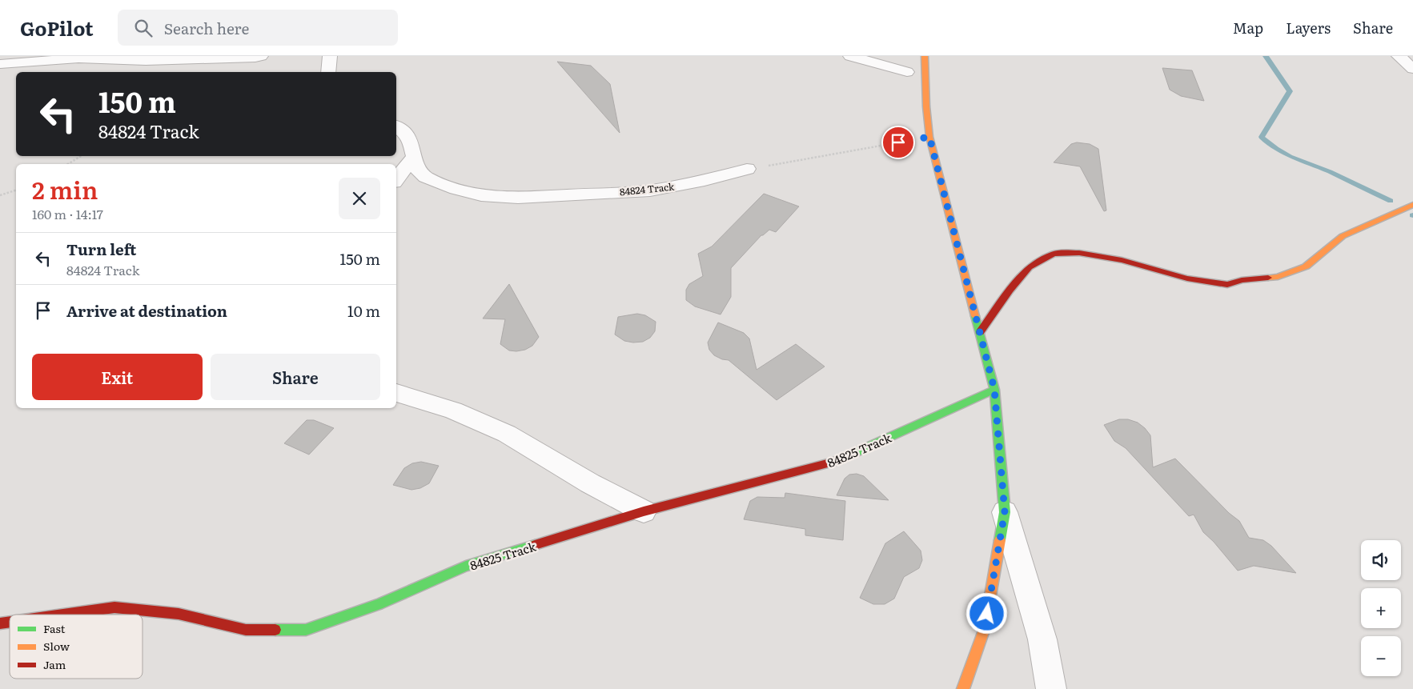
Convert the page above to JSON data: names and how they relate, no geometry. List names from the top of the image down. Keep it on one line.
{"streets":{"street":["84824 Track","84825 Track"]},"legend":["Fast","Slow","Jam"],"page":{"header":"GoPilot","search":"Search here","nav":["Map","Layers","Share"],"turn":["150 m","84824 Track"],"heading":["2 min","160 m · 14:17"],"list":[{"name":"Turn left","note":"84824 Track","value":"150 m"},{"name":"Arrive at destination","value":"10 m"}],"buttons":["Exit","Share"],"map_buttons":["+","−"]}}
